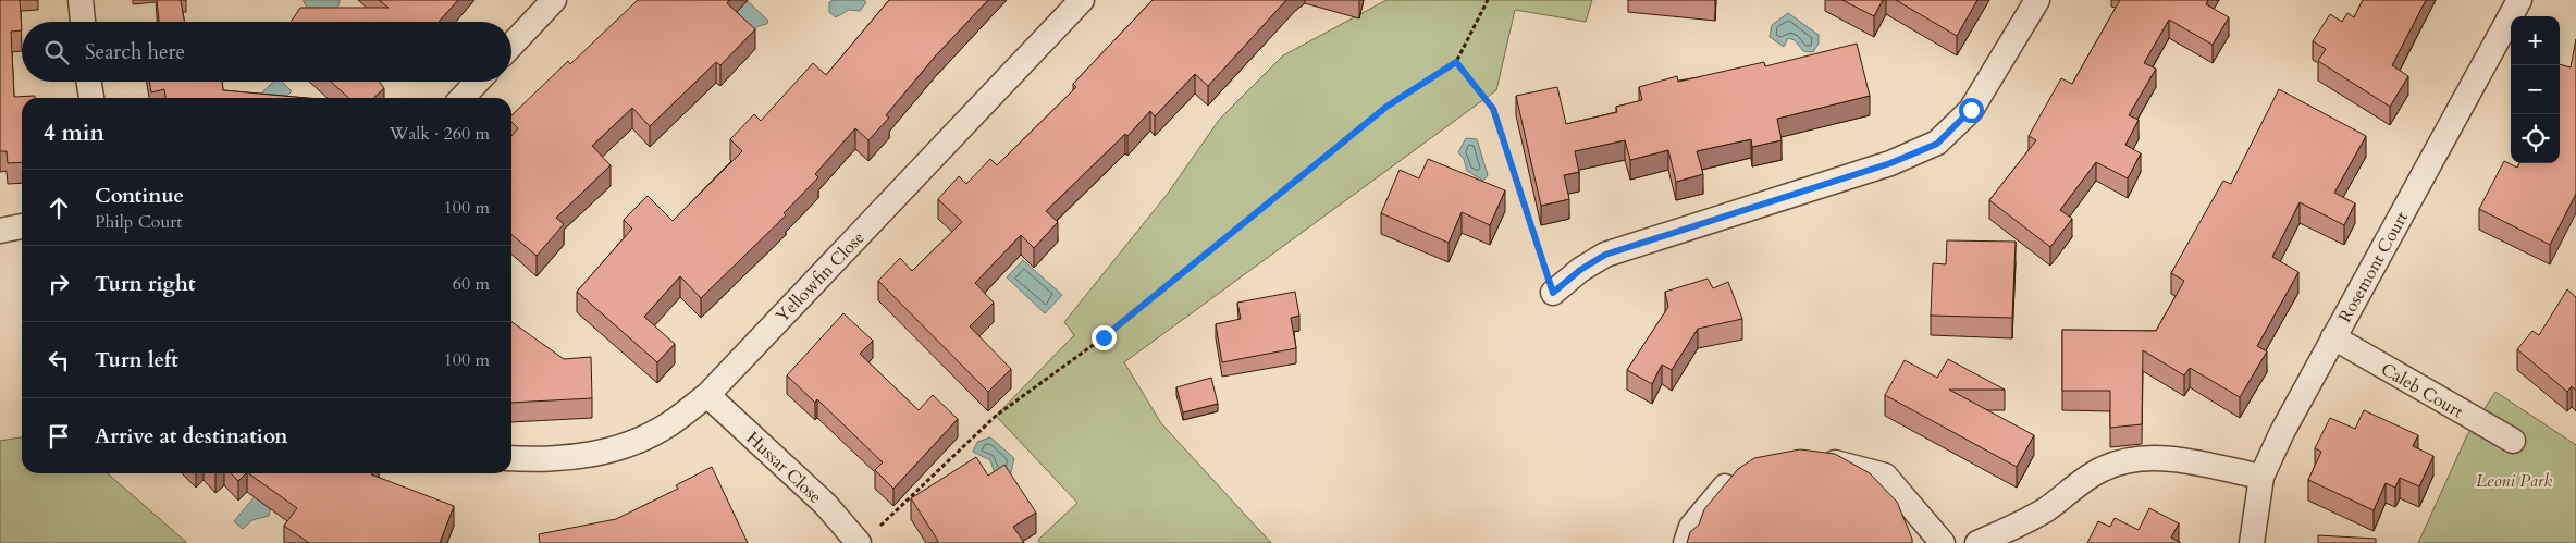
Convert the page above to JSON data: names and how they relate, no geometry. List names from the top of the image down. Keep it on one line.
{"streets":{"street":["Rosemont Court","Yellowfin Close","Caleb Court","Hussar Close"]},"crossings":[["Rosemont Court","Caleb Court"],["Yellowfin Close","Hussar Close"]],"parks":["Leoni Park"],"page":{"map_buttons":["+","−"],"search":"Search here","heading":["4 min","Walk · 260 m"],"list":[["Continue","Philp Court","100 m"],["Turn right","60 m"],["Turn left","100 m"],"Arrive at destination"]}}
